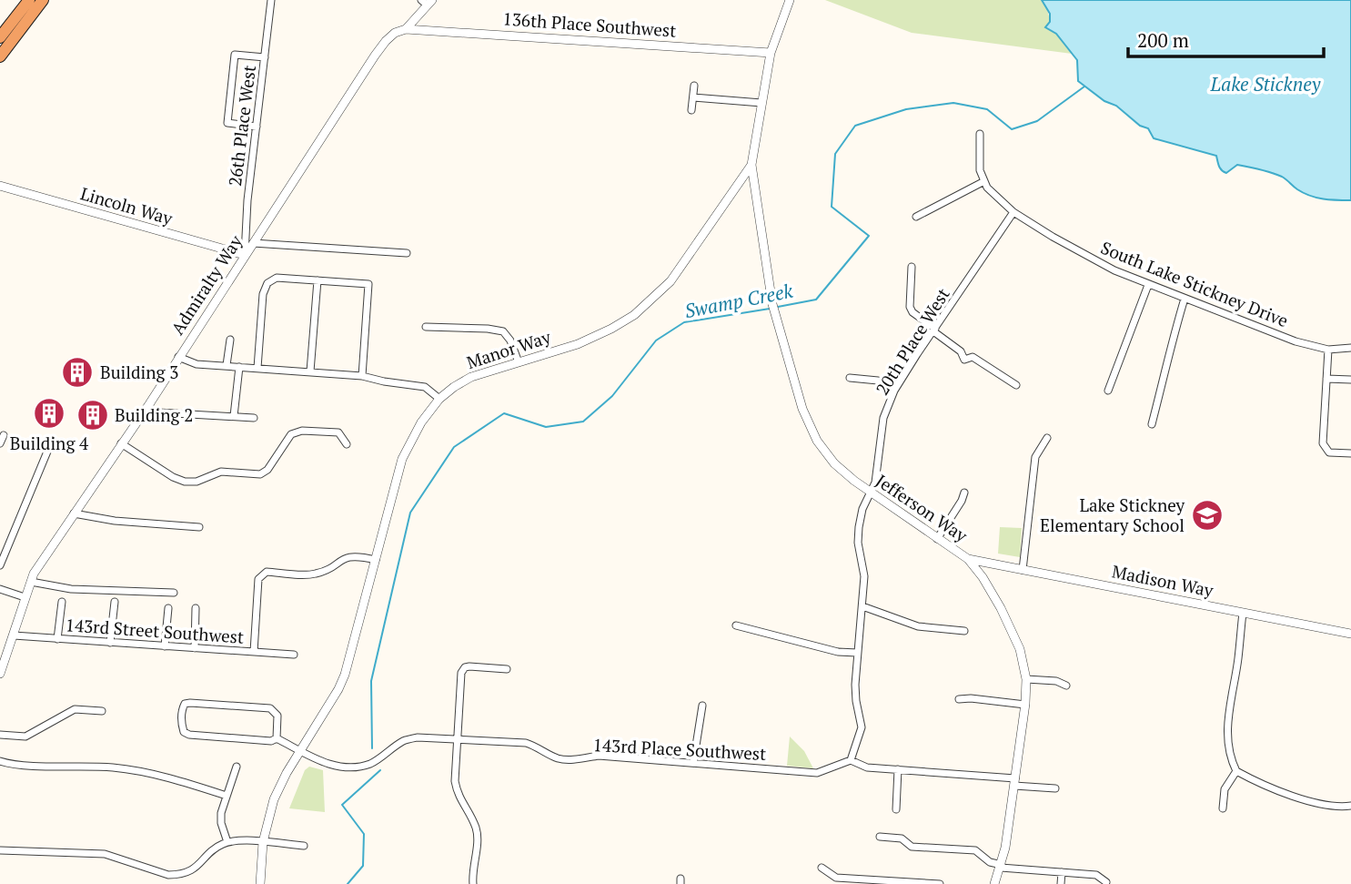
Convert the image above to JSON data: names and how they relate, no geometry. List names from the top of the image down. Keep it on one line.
{"streets":{"street":["136th Place Southwest","26th Place West","Lincoln Way","South Lake Stickney Drive","Admiralty Way","20th Place West","Manor Way","Jefferson Way","Madison Way","143rd Street Southwest","143rd Place Southwest"]},"crossings":[["136th Place Southwest","Admiralty Way"],["136th Place Southwest","Manor Way"],["26th Place West","Lincoln Way"],["26th Place West","Admiralty Way"],["Lincoln Way","Admiralty Way"],["South Lake Stickney Drive","20th Place West"],["Admiralty Way","143rd Street Southwest"],["20th Place West","Jefferson Way"],["20th Place West","143rd Place Southwest"],["Manor Way","Jefferson Way"],["Manor Way","143rd Place Southwest"],["Jefferson Way","Madison Way"]],"water":["Lake Stickney","Swamp Creek"],"places":{"building":["Building 3","Building 4","Building 2"],"school or university":["Lake Stickney Elementary School"]},"scale_bar":"200 m"}
